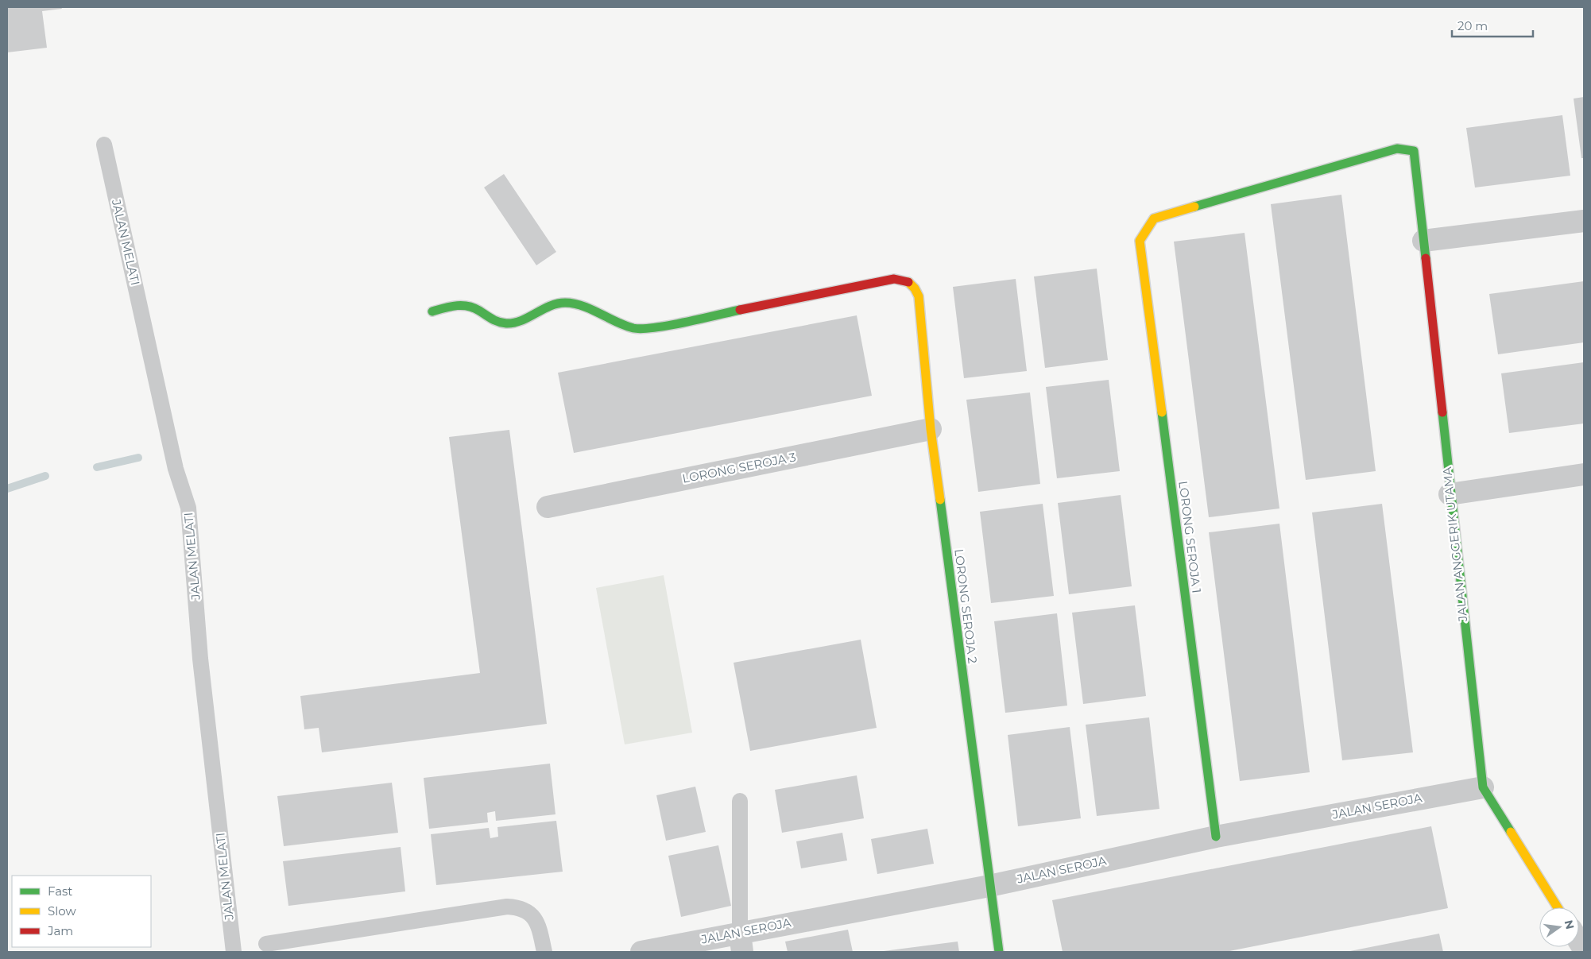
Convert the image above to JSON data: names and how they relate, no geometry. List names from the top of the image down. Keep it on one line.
{"streets":{"street":["LORONG SEROJA 3","LORONG SEROJA 1","JALAN ANGGERIK UTAMA","LORONG SEROJA 2","JALAN SEROJA"],"lane":["JALAN MELATI"]},"crossings":[["LORONG SEROJA 3","LORONG SEROJA 2"],["LORONG SEROJA 1","JALAN ANGGERIK UTAMA"],["LORONG SEROJA 1","JALAN SEROJA"],["JALAN ANGGERIK UTAMA","JALAN SEROJA"],["LORONG SEROJA 2","JALAN SEROJA"]],"legend":["Fast","Slow","Jam"],"scale_bar":"20 m","north":"right"}
